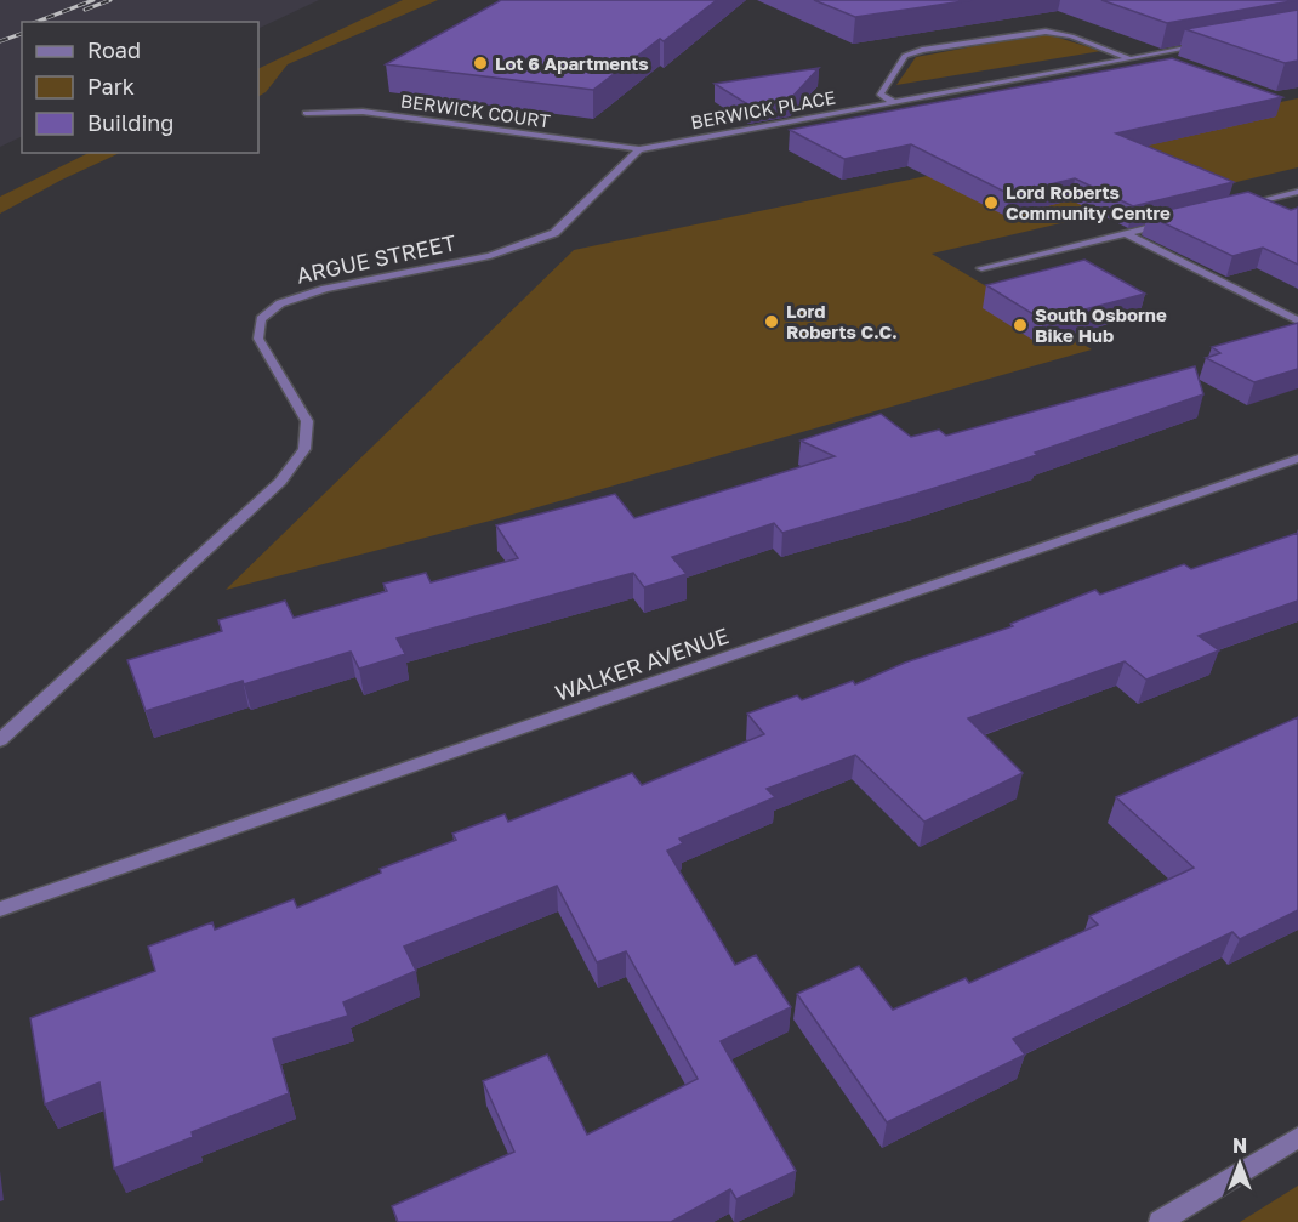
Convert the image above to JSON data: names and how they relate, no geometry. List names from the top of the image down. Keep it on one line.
{"streets":{"street":["BERWICK PLACE","BERWICK COURT","ARGUE STREET","WALKER AVENUE"]},"crossings":[["BERWICK PLACE","BERWICK COURT"],["BERWICK PLACE","ARGUE STREET"],["BERWICK COURT","ARGUE STREET"]],"places":["Lot 6 Apartments","Lord Roberts Community Centre","Lord Roberts C.C.","South Osborne Bike Hub"],"legend":["Road","Park","Building"],"north":"top"}
